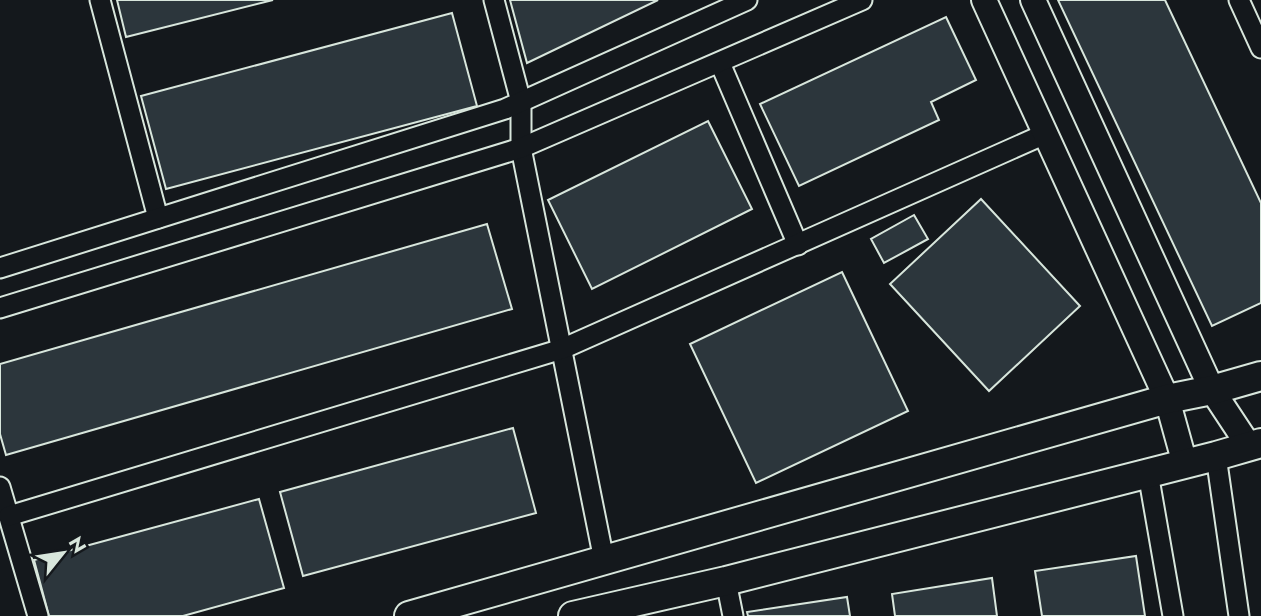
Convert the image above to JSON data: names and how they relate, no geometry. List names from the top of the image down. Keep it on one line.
{"north":"top right"}
